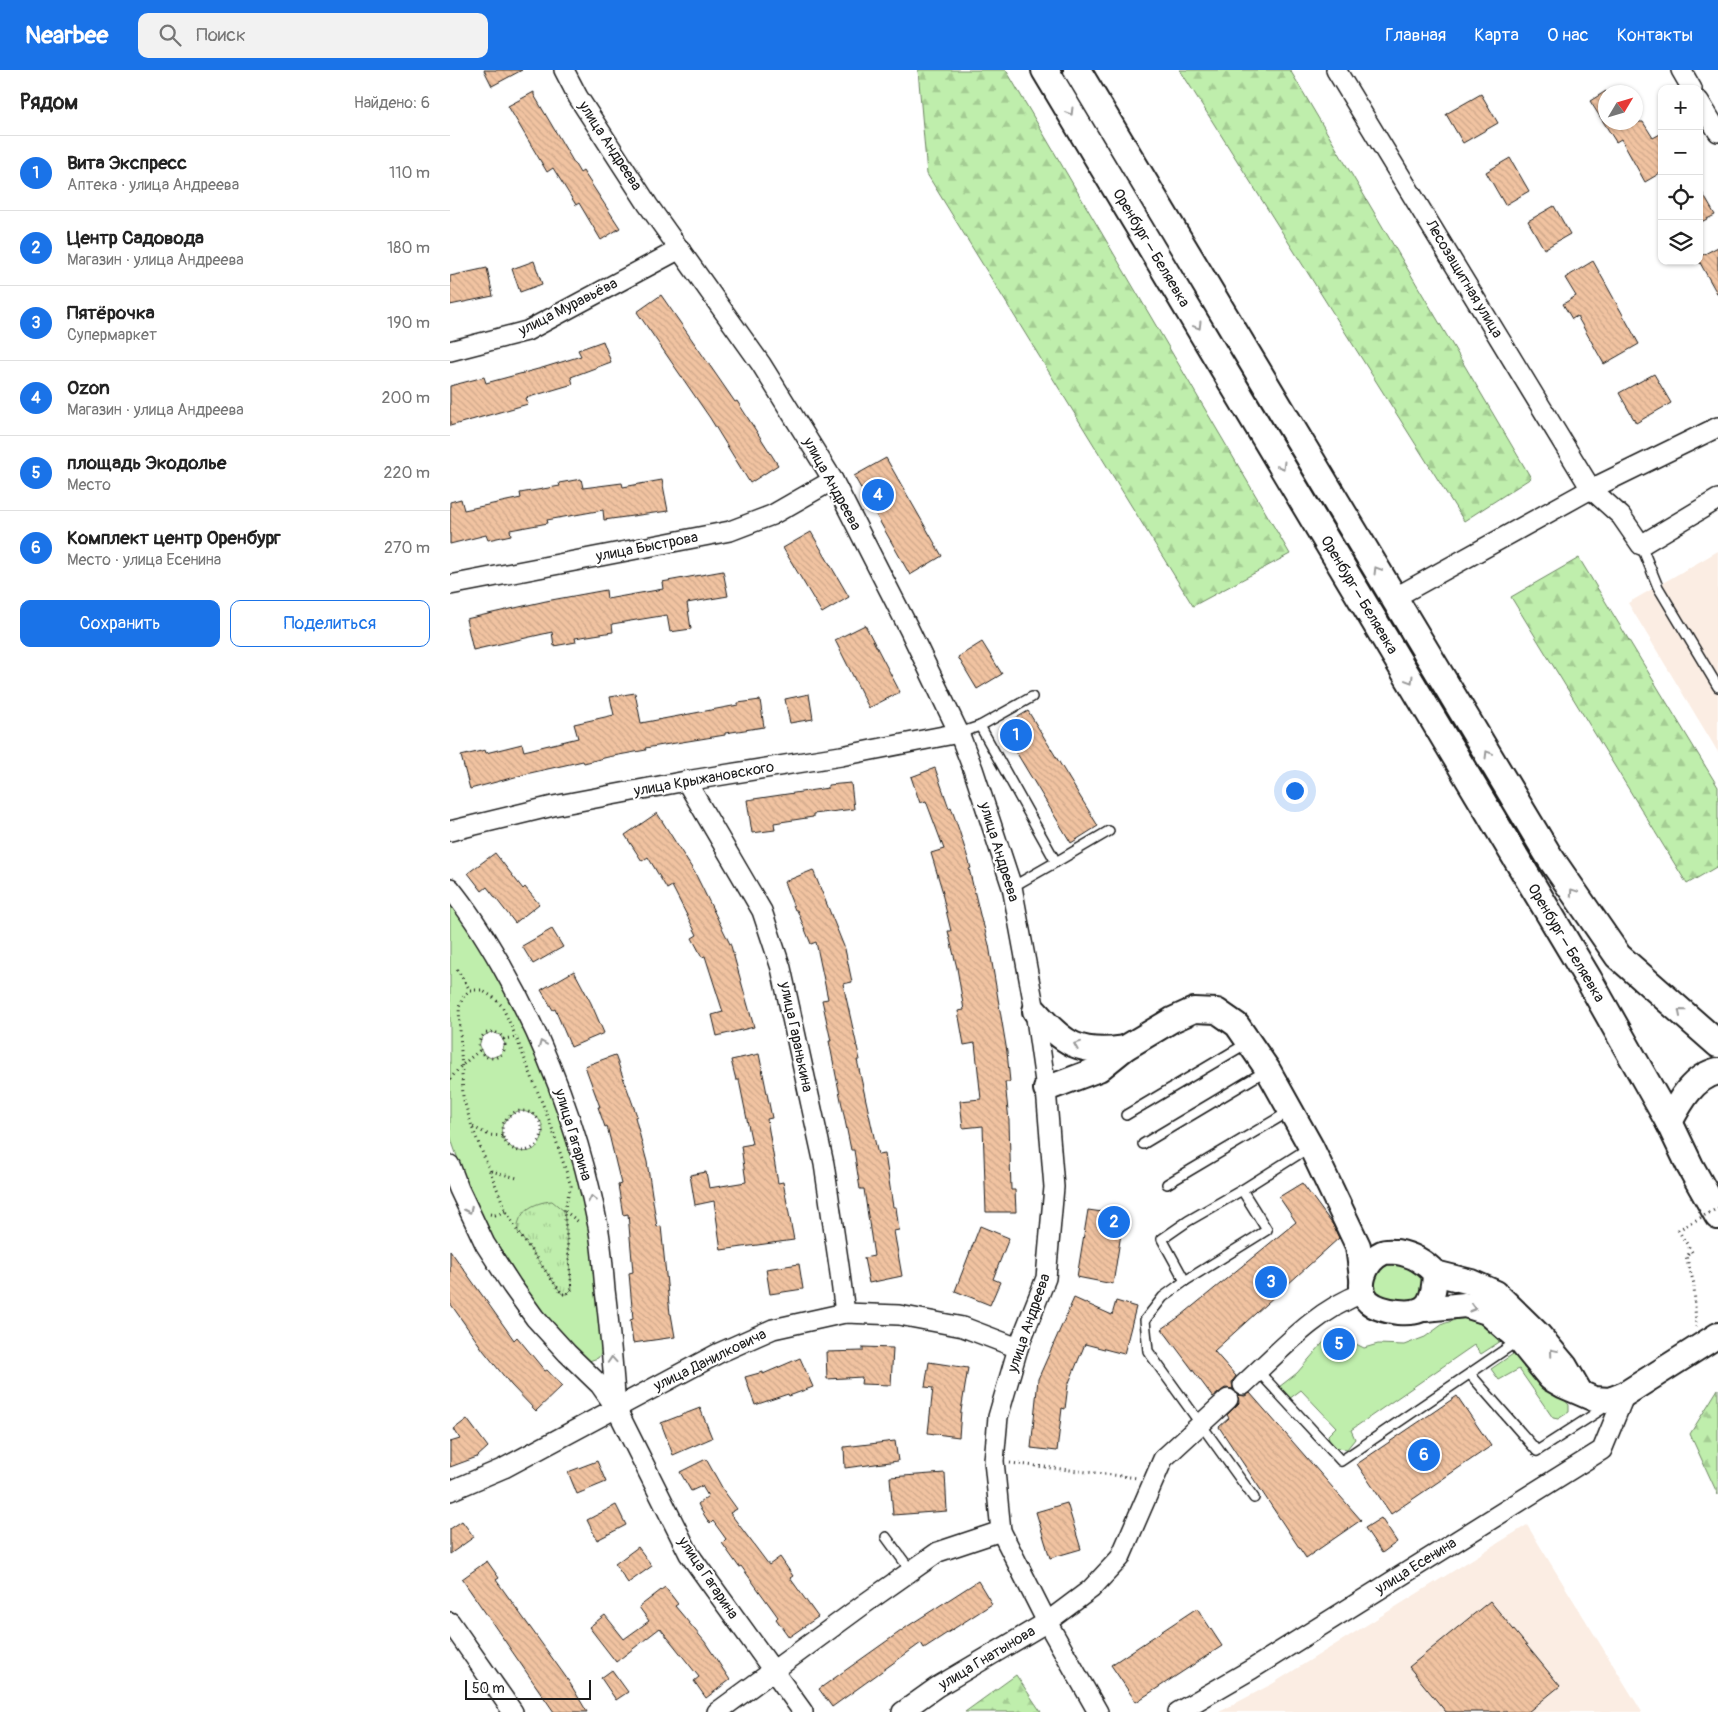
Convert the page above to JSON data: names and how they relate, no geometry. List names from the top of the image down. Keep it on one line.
{"streets":{"main road":["Оренбург – Беляевка"],"street":["улица Андреева","Лесозащитная улица","улица Муравьёва","улица Быстрова","улица Крыжановского","улица Гаранькина","улица Гагарина","улица Данилковича","улица Есенина","улица Гнатынова"]},"crossings":[["улица Андреева","улица Муравьёва"],["улица Андреева","улица Быстрова"],["улица Андреева","улица Крыжановского"],["улица Андреева","улица Данилковича"],["улица Андреева","улица Гнатынова"],["улица Крыжановского","улица Гаранькина"],["улица Гаранькина","улица Данилковича"],["улица Гагарина","улица Данилковича"]],"scale_bar":"50 m","north":"top right","page":{"header":"Nearbee","search":"Поиск","nav":["Главная","Карта","О нас","Контакты"],"heading":["Рядом","Найдено: 6"],"map_buttons":["+","−"],"list":[{"mark":"1","name":"Вита Экспресс","note":"Аптека · улица Андреева","value":"110 m"},{"mark":"2","name":"Центр Садовода","note":"Магазин · улица Андреева","value":"180 m"},{"mark":"3","name":"Пятёрочка","note":"Супермаркет","value":"190 m"},{"mark":"4","name":"Ozon","note":"Магазин · улица Андреева","value":"200 m"},{"mark":"5","name":"площадь Экодолье","note":"Место","value":"220 m"},{"mark":"6","name":"Комплект центр Оренбург","note":"Место · улица Есенина","value":"270 m"}],"pins":["4","1","2","3","5","6"],"buttons":["Сохранить","Поделиться"],"scale":"50 m"}}
